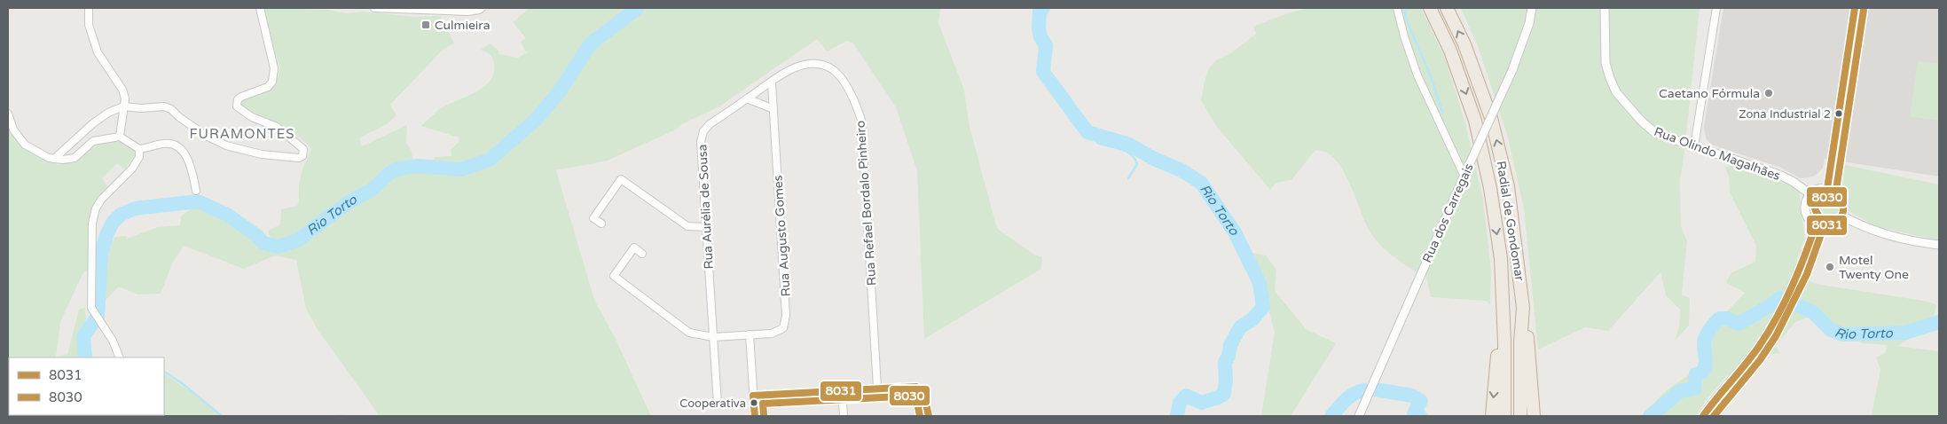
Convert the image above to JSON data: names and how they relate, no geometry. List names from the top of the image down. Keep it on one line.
{"streets":{"highway":["Radial de Gondomar"],"street":["Rua Olindo Magalhães","Rua Refael Bordalo Pinheiro","Rua Aurélia de Sousa","Rua dos Carregais","Rua Augusto Gomes"]},"crossings":[["Rua Refael Bordalo Pinheiro","Rua Aurélia de Sousa"],["Rua Refael Bordalo Pinheiro","Rua Augusto Gomes"]],"districts":["FURAMONTES"],"water":["Rio Torto"],"places":{"transit":["Culmieira"],"other":["Caetano Fórmula","Zona Industrial 2","Motel Twenty One","Cooperativa"]},"lines":["transit line 8031","transit line 8030"],"legend":["8031","8030"]}
